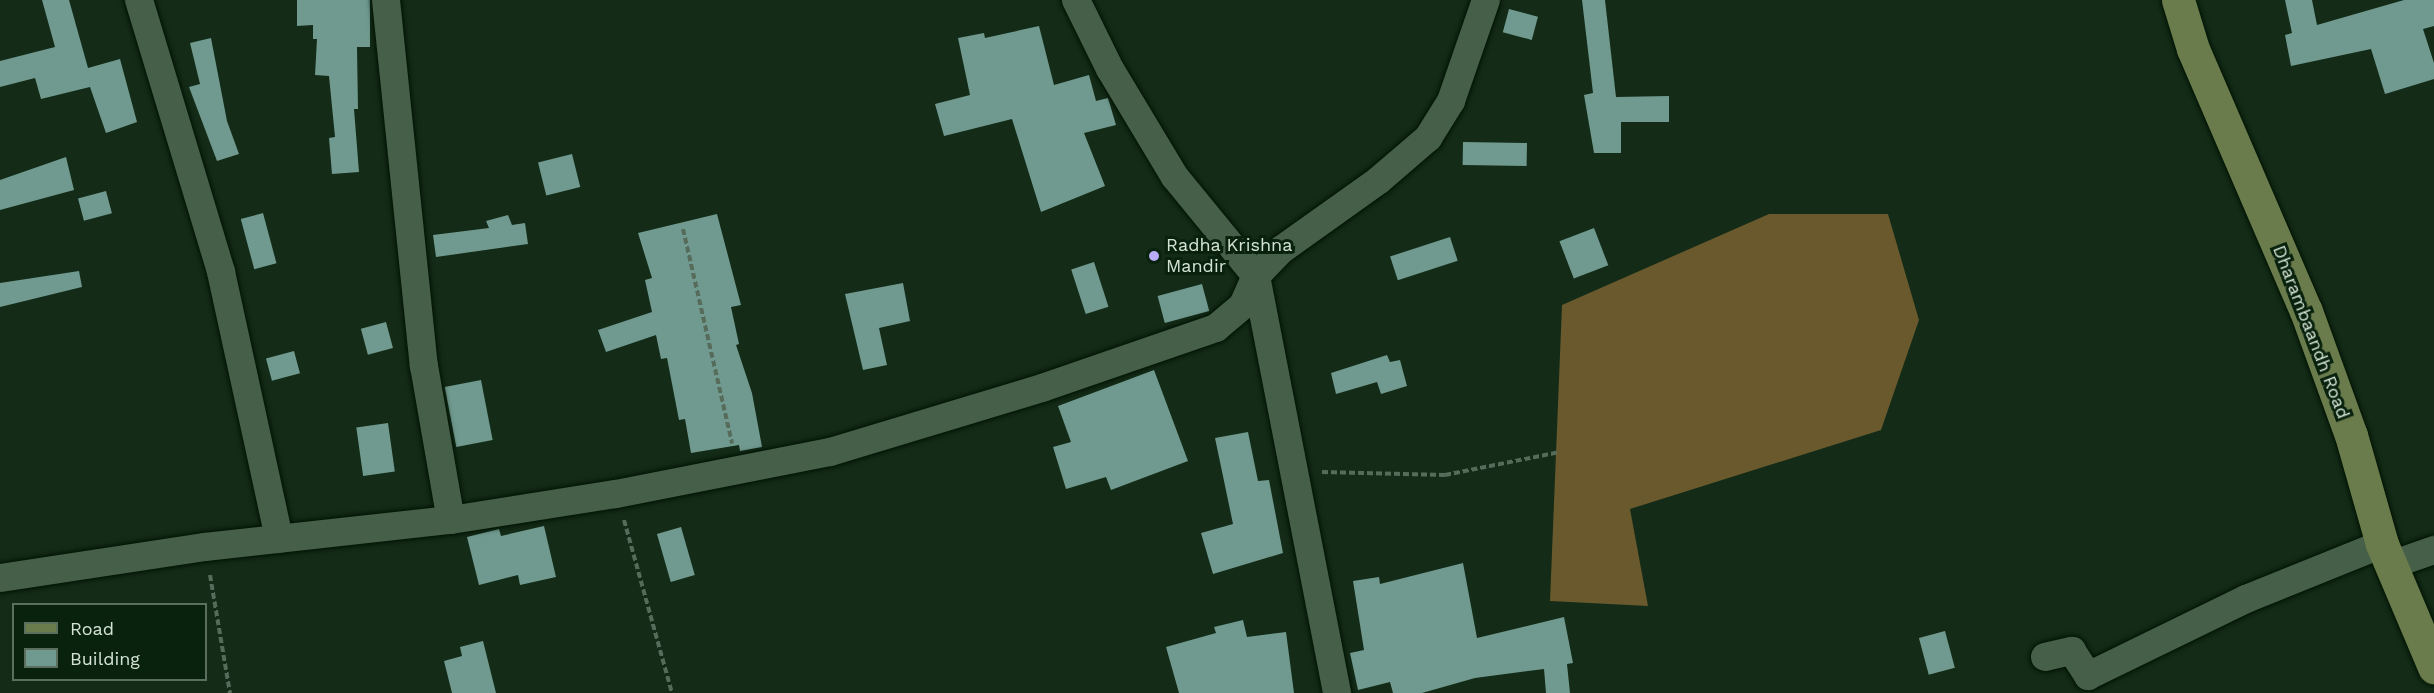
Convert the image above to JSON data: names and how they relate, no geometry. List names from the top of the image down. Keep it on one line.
{"streets":{"main road":["Dharambaandh Road"]},"places":["Radha Krishna Mandir"],"legend":["Road","Building"]}
